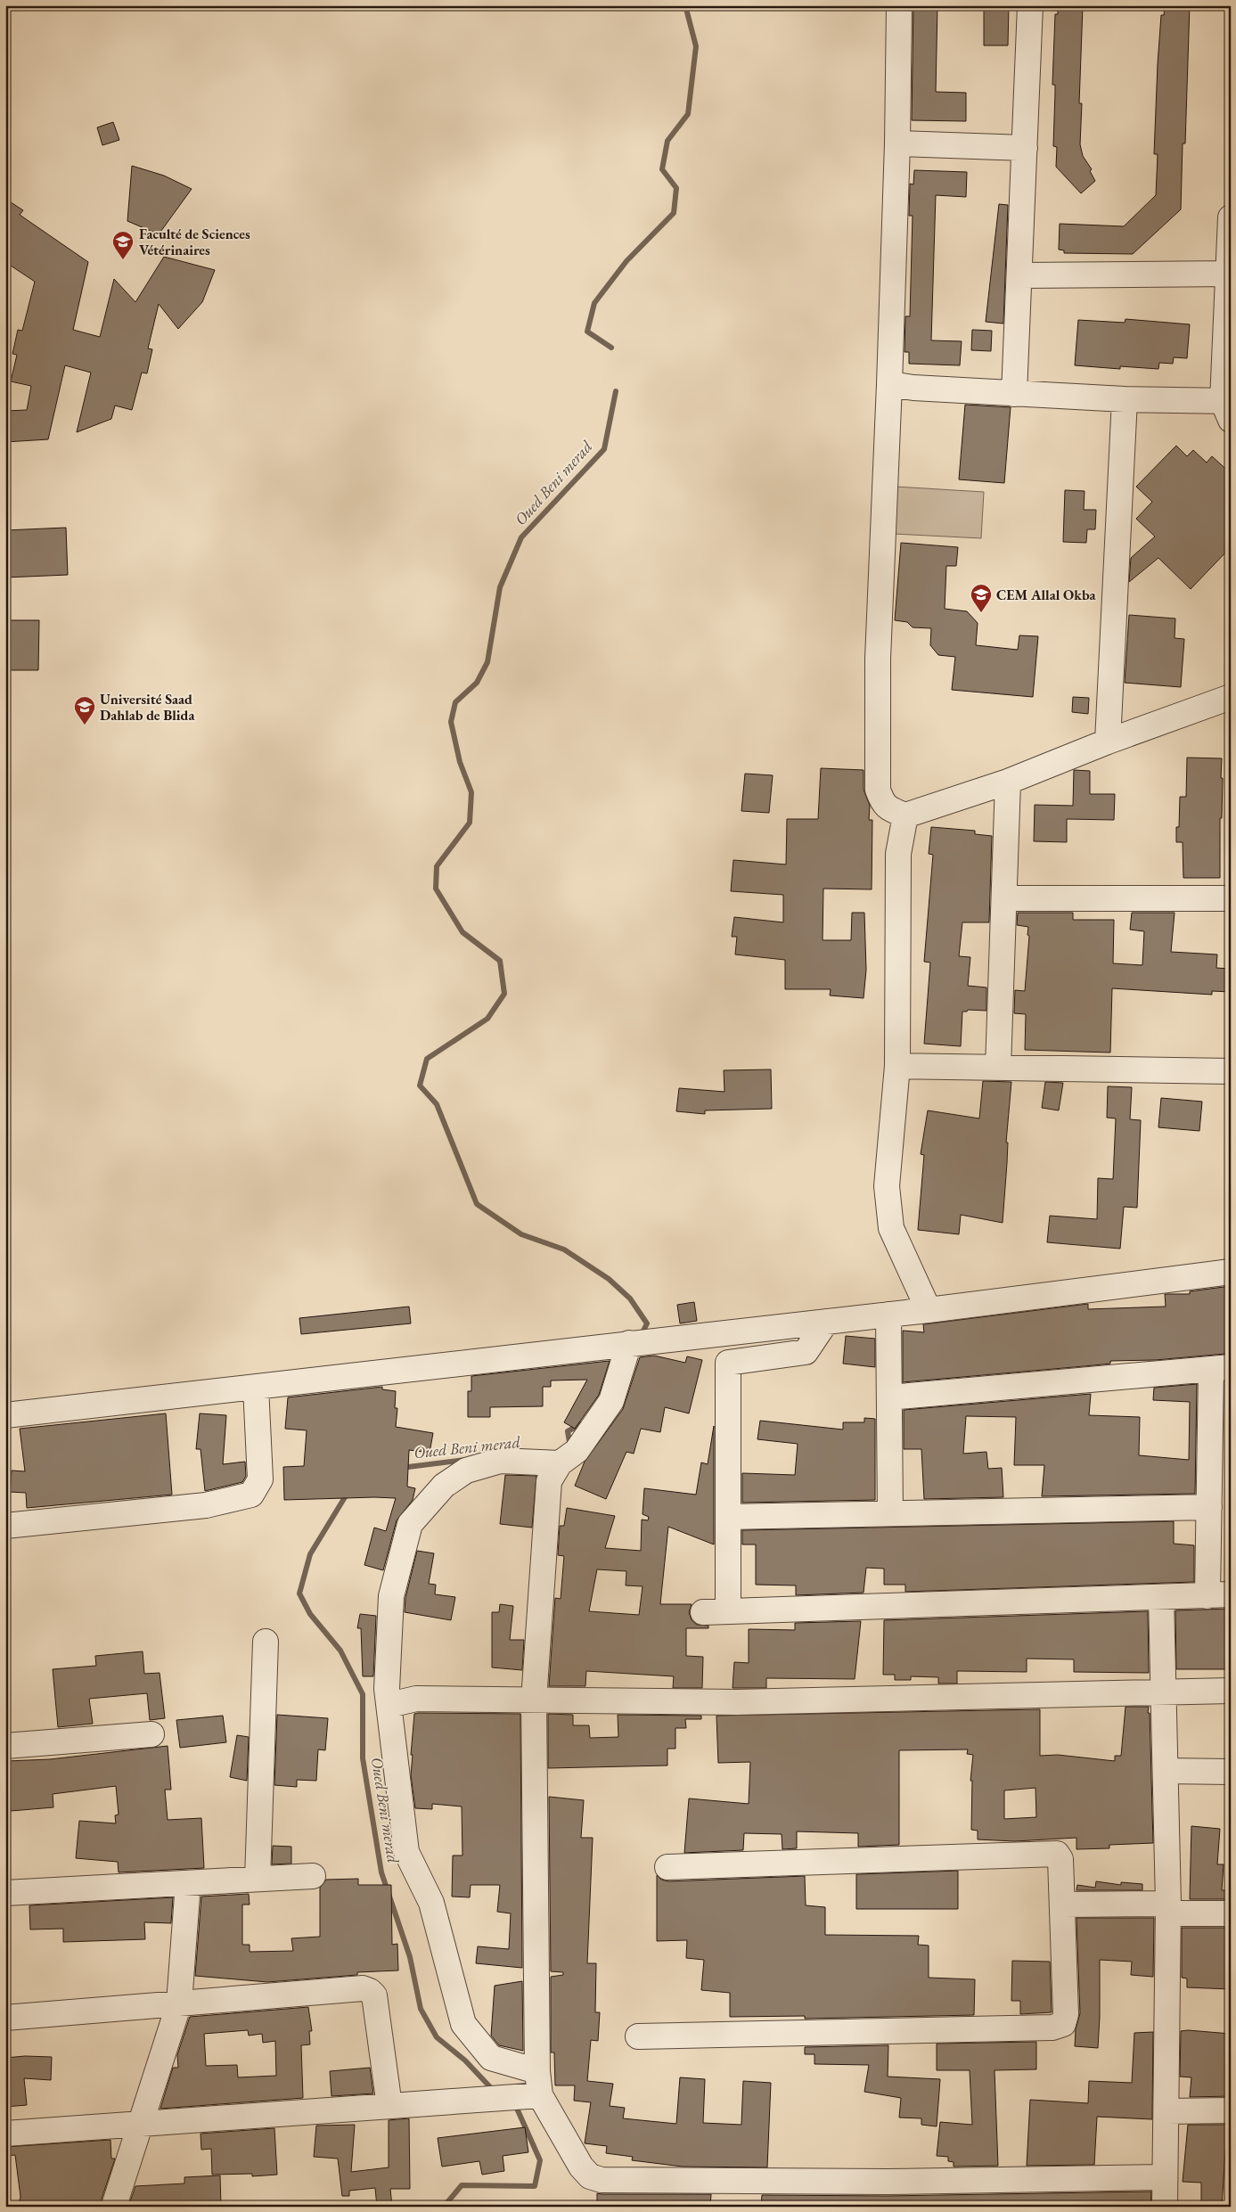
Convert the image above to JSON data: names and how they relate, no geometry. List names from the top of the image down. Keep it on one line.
{"water":["Oued Beni merad"],"places":{"school or university":["Faculté de Sciences Vétérinaires","CEM Allal Okba","Université Saad Dahlab de Blida"]}}
